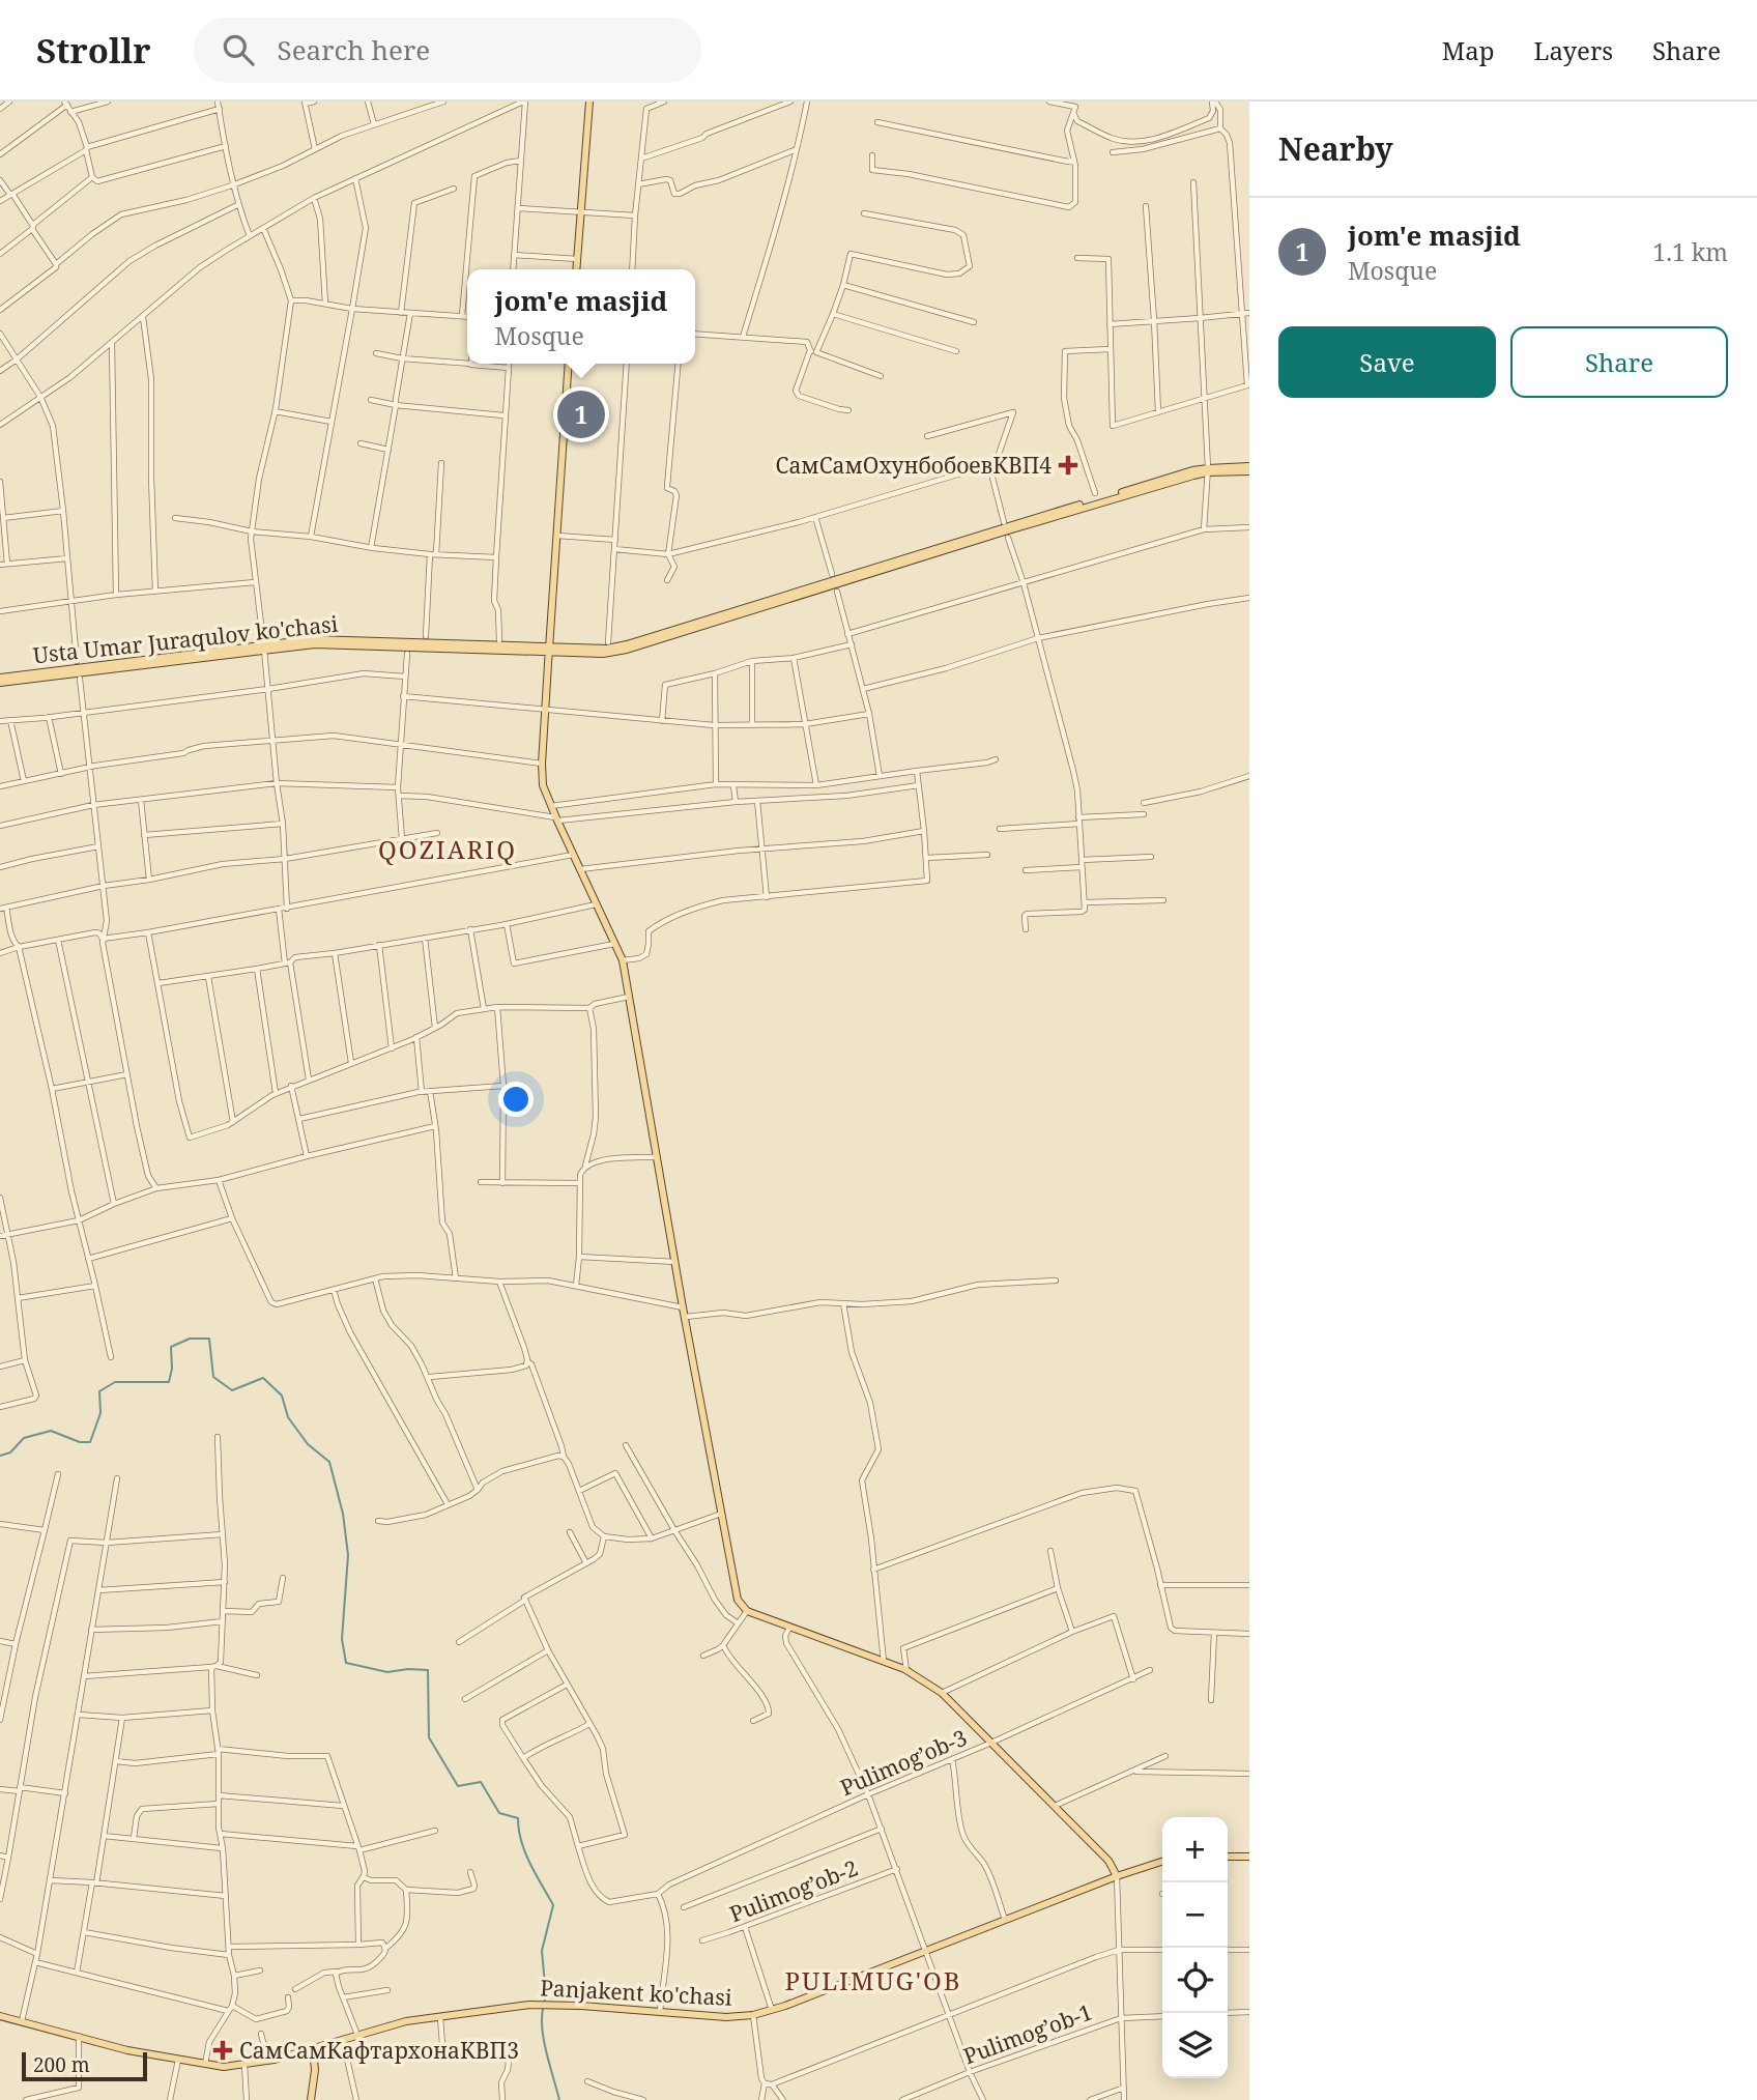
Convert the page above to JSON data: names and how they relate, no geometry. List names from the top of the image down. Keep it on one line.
{"streets":{"main road":["Usta Umar Juraqulov ko'chasi","Panjakent ko'chasi"],"street":["Pulimog’ob-3","Pulimog’ob-2","Pulimog’ob-1"]},"districts":["QOZIARIQ","PULIMUG'OB"],"places":{"health":["СамСамОхунбобоевКВП4","СамСамКафтархонаКВП3"]},"scale_bar":"200 m","page":{"header":"Strollr","search":"Search here","nav":["Map","Layers","Share"],"heading":"Nearby","list":[{"mark":"1","name":"jom'e masjid","note":"Mosque","value":"1.1 km"}],"popup":["jom'e masjid","Mosque"],"buttons":["Save","Share"],"pins":"1","map_buttons":["+","−"],"scale":"200 m"}}
